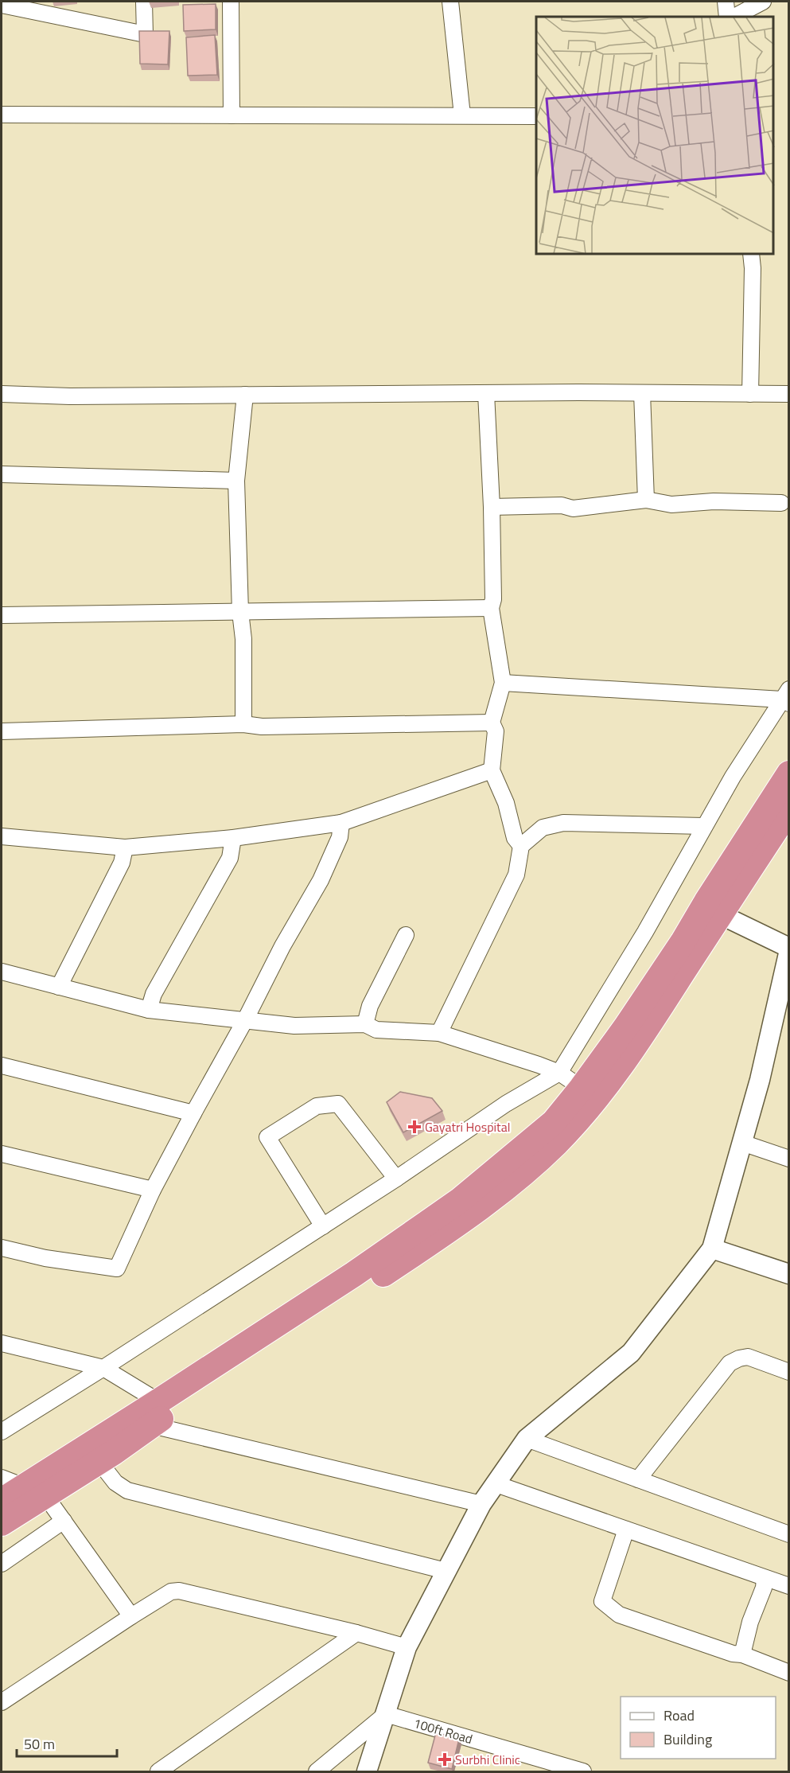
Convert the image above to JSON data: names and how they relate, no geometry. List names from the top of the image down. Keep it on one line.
{"streets":{"street":["100ft Road"]},"places":{"health":["Gayatri Hospital","Surbhi Clinic"]},"legend":["Road","Building"],"scale_bar":"50 m"}
